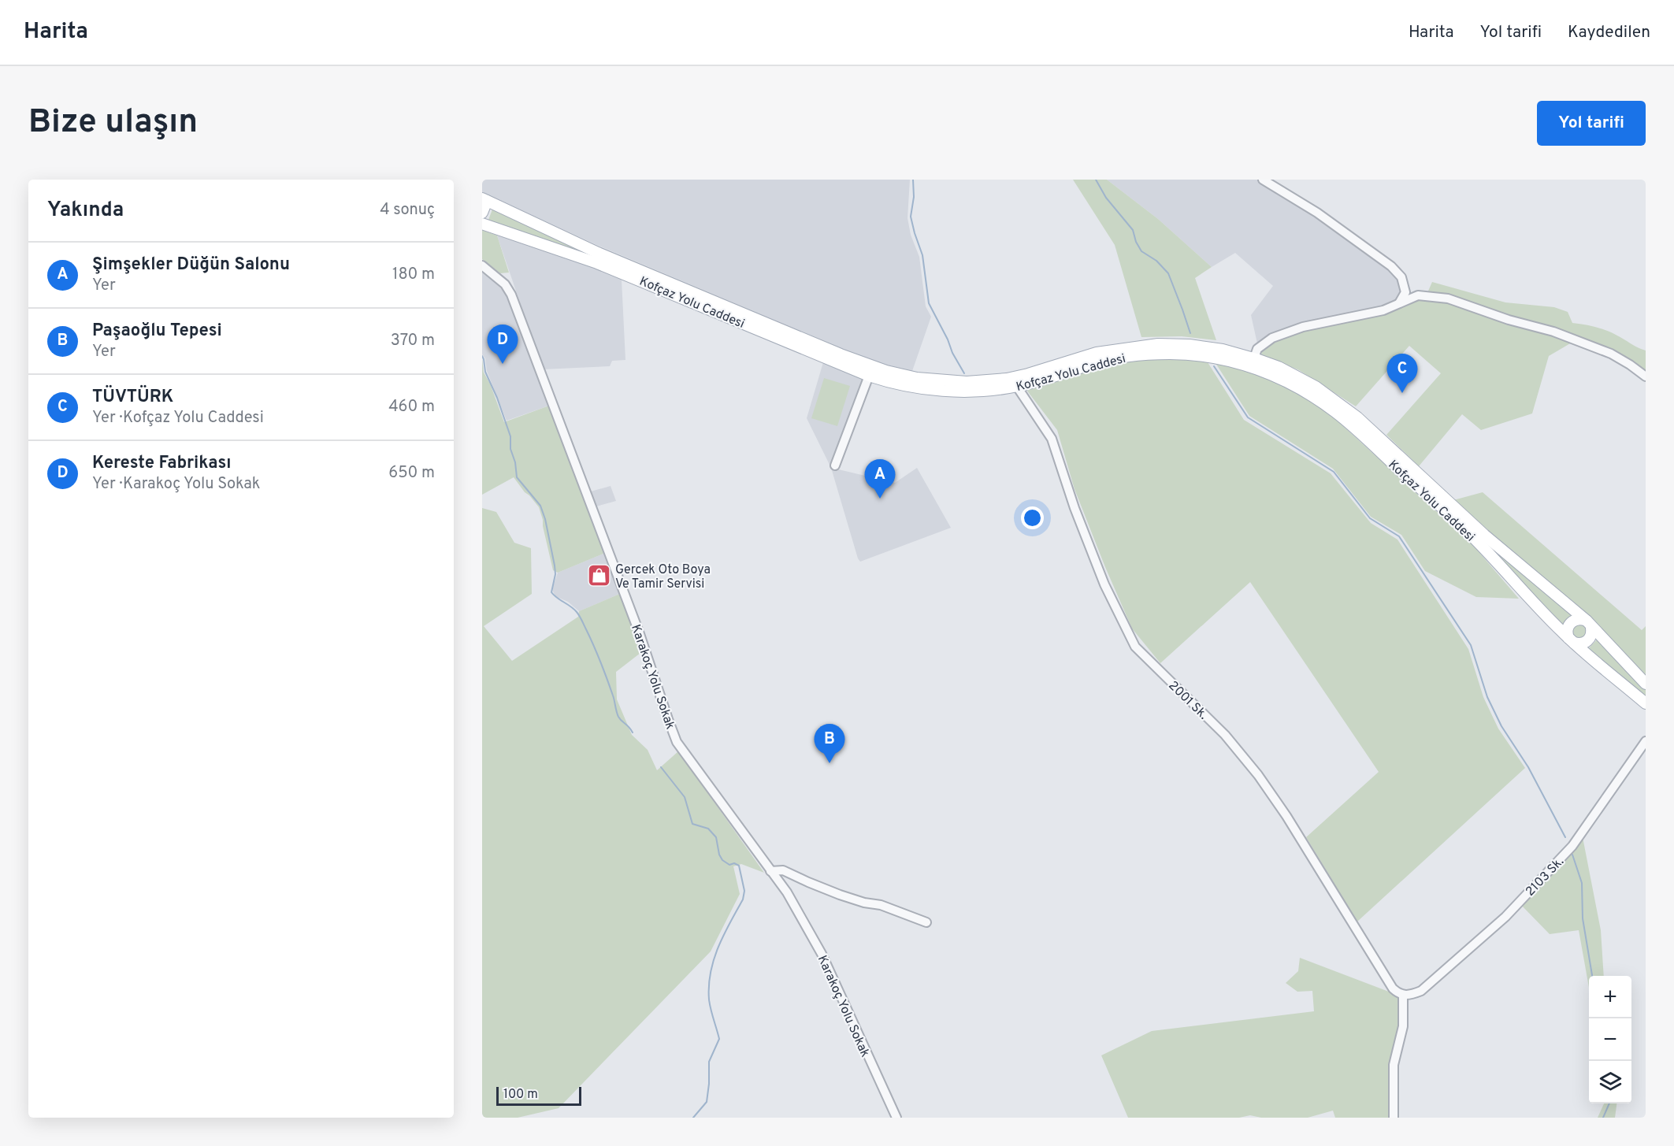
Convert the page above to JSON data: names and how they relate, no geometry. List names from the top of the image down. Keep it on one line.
{"streets":{"main road":["Kofçaz Yolu Caddesi"],"street":["Karakoç Yolu Sokak","2001 Sk.","2103 Sk."]},"crossings":[["Kofçaz Yolu Caddesi","2001 Sk."],["2001 Sk.","2103 Sk."]],"places":{"shop":["Gercek Oto Boya Ve Tamir Servisi"]},"scale_bar":"100 m","page":{"header":"Harita","nav":["Harita","Yol tarifi","Kaydedilen"],"buttons":"Yol tarifi","title":"Bize ulaşın","heading":["Yakında","4 sonuç"],"list":[{"mark":"A","name":"Şimşekler Düğün Salonu","note":"Yer","value":"180 m"},{"mark":"B","name":"Paşaoğlu Tepesi","note":"Yer","value":"370 m"},{"mark":"C","name":"TÜVTÜRK","note":"Yer · Kofçaz Yolu Caddesi","value":"460 m"},{"mark":"D","name":"Kereste Fabrikası","note":"Yer · Karakoç Yolu Sokak","value":"650 m"}],"pins":["D","C","A","B"],"map_buttons":["+","−"],"scale":"100 m"}}
